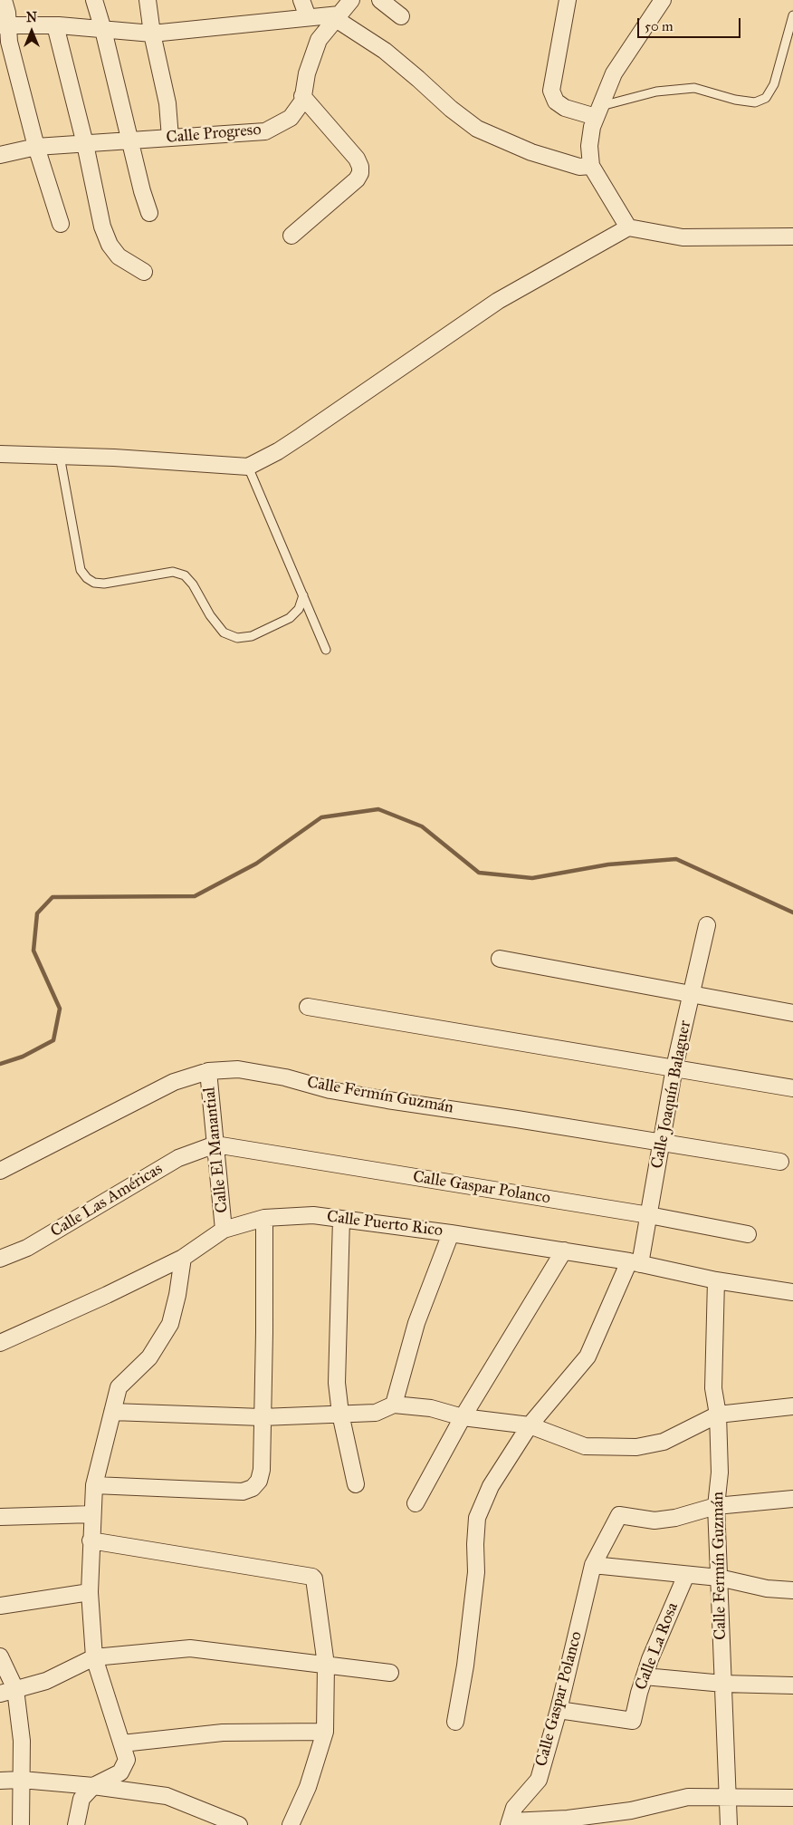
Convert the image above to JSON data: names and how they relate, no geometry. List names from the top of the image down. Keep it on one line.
{"streets":{"street":["Calle Progreso","Calle Joaquín Balaguer","Calle Fermín Guzmán","Calle El Manantial","Calle Gaspar Polanco","Calle Las Américas","Calle Puerto Rico","Calle La Rosa"]},"crossings":[["Calle Joaquín Balaguer","Calle Fermín Guzmán"],["Calle Joaquín Balaguer","Calle Gaspar Polanco"],["Calle Joaquín Balaguer","Calle Puerto Rico"],["Calle Fermín Guzmán","Calle El Manantial"],["Calle Fermín Guzmán","Calle Gaspar Polanco"],["Calle Fermín Guzmán","Calle Puerto Rico"],["Calle El Manantial","Calle Gaspar Polanco"],["Calle El Manantial","Calle Las Américas"],["Calle El Manantial","Calle Puerto Rico"],["Calle Gaspar Polanco","Calle Las Américas"],["Calle Gaspar Polanco","Calle La Rosa"]],"scale_bar":"50 m","north":"top"}
